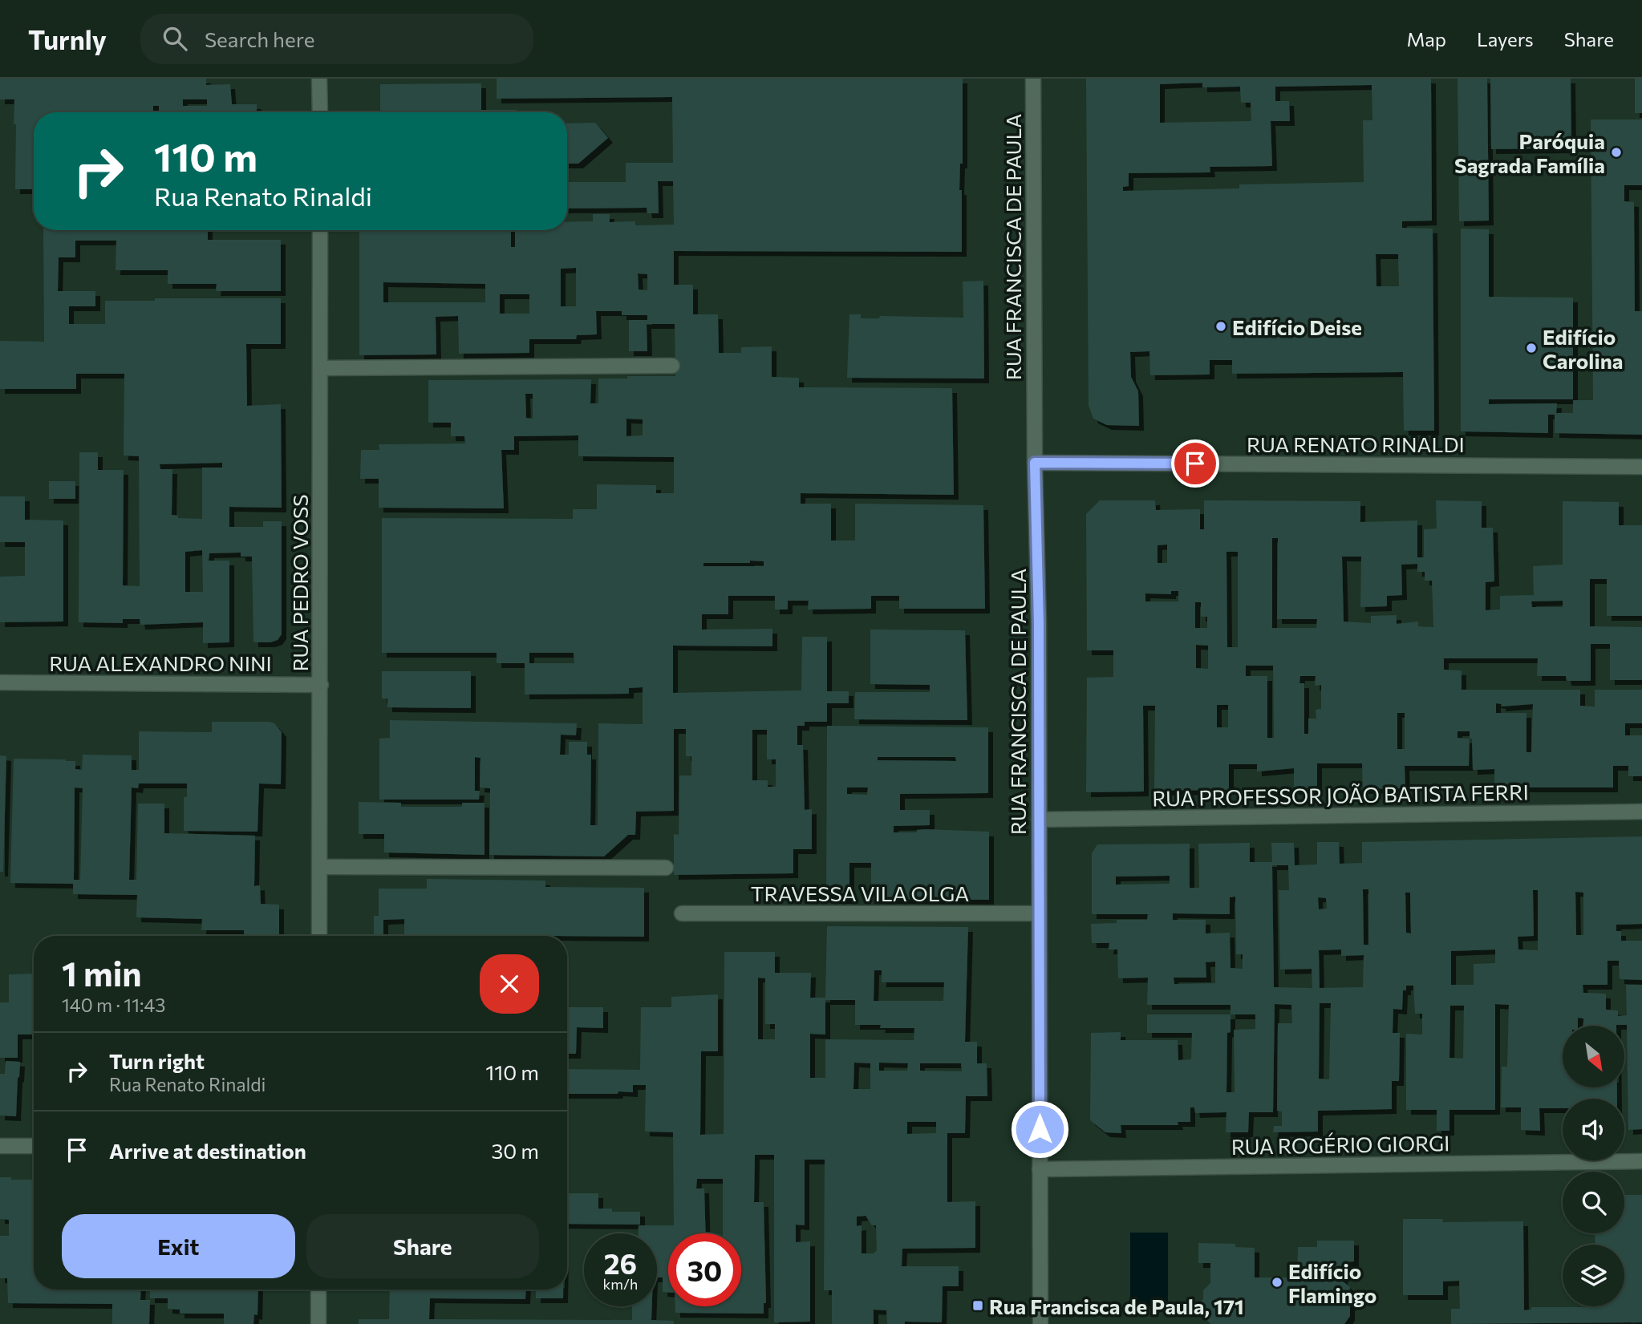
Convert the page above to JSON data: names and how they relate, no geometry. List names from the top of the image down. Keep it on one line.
{"streets":{"street":["RUA FRANCISCA DE PAULA","RUA RENATO RINALDI","RUA PEDRO VOSS","RUA ALEXANDRO NINI","RUA PROFESSOR JOÃO BATISTA FERRI","TRAVESSA VILA OLGA","RUA ROGÉRIO GIORGI"]},"crossings":[["RUA FRANCISCA DE PAULA","RUA RENATO RINALDI"],["RUA FRANCISCA DE PAULA","RUA PROFESSOR JOÃO BATISTA FERRI"],["RUA FRANCISCA DE PAULA","TRAVESSA VILA OLGA"],["RUA FRANCISCA DE PAULA","RUA ROGÉRIO GIORGI"],["RUA PEDRO VOSS","RUA ALEXANDRO NINI"]],"places":{"other":["Paróquia Sagrada Família","Edifício Deise","Edifício Carolina","Edifício Flamingo"],"transit":["Rua Francisca de Paula, 171"]},"north":"bottom right","page":{"header":"Turnly","search":"Search here","nav":["Map","Layers","Share"],"turn":["110 m","Rua Renato Rinaldi"],"heading":["1 min","140 m · 11:43"],"list":[{"name":"Turn right","note":"Rua Renato Rinaldi","value":"110 m"},{"name":"Arrive at destination","value":"30 m"}],"buttons":["Exit","Share"],"speed":"26 km/h","limit":"30"}}
